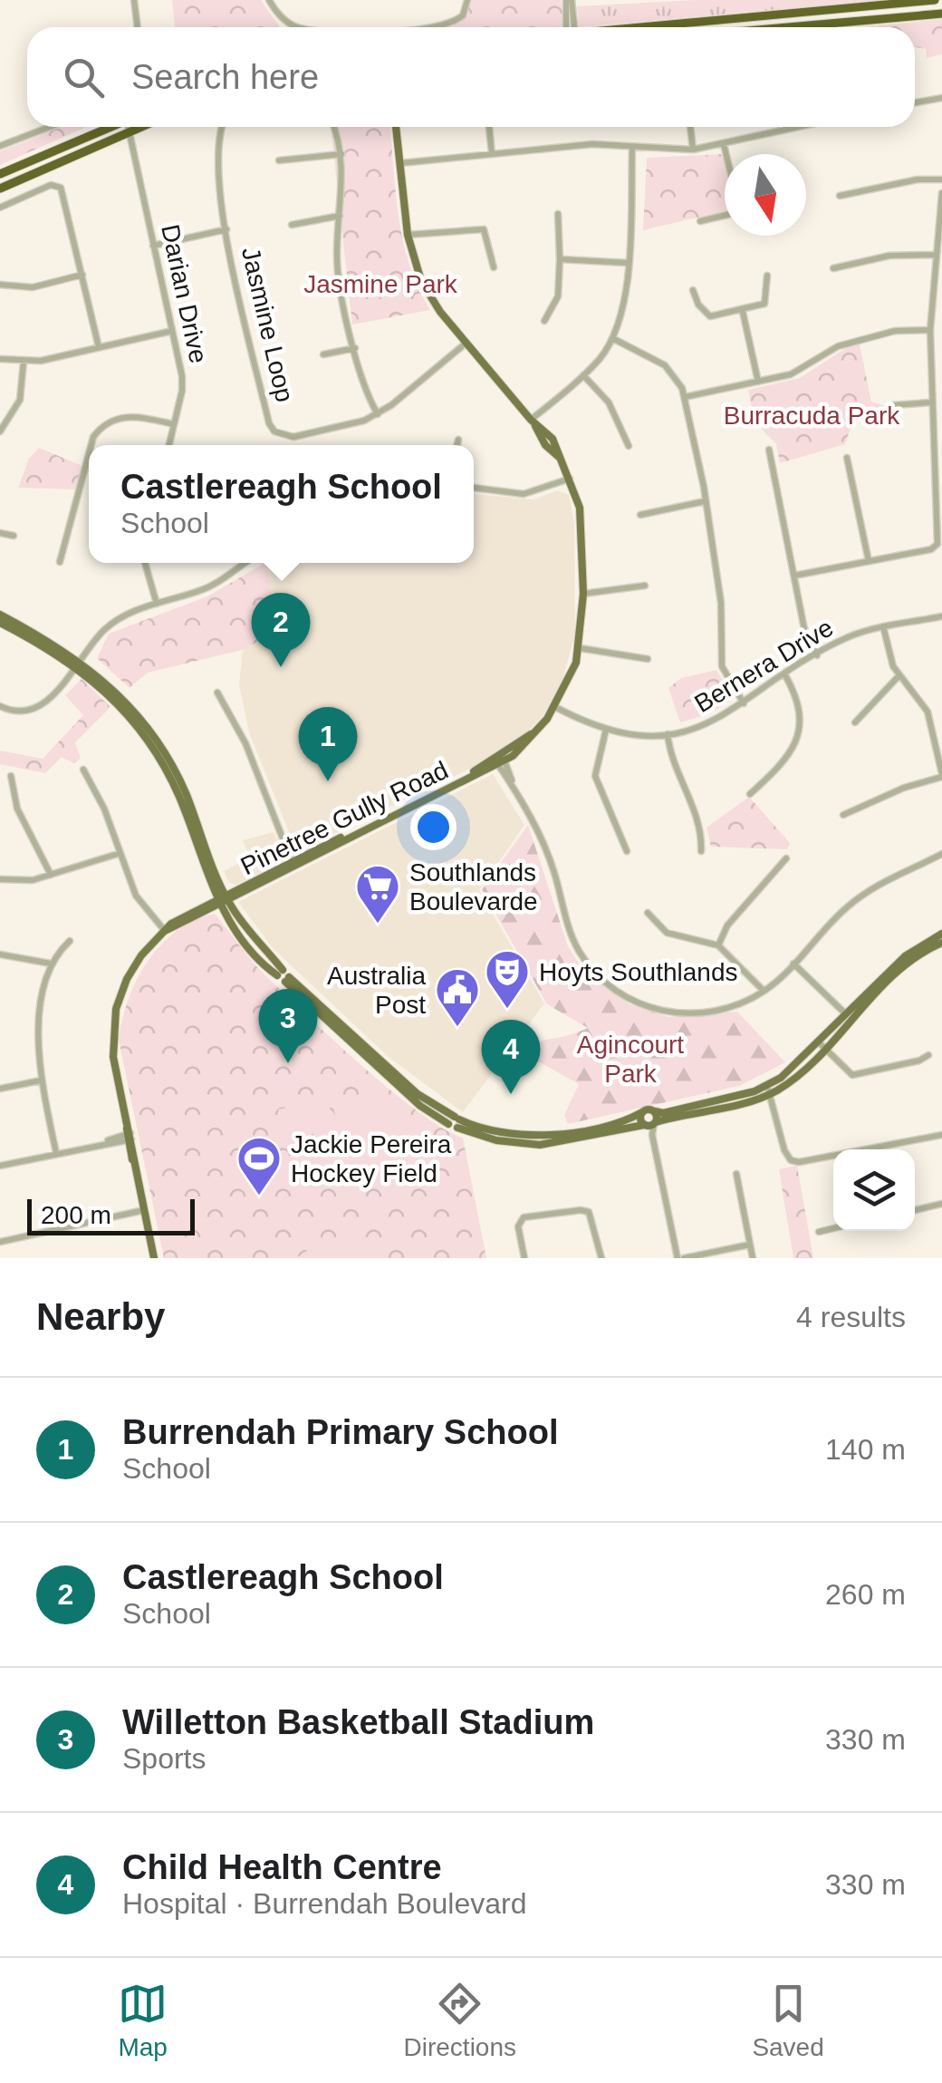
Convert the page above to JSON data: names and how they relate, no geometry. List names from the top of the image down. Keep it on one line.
{"streets":{"main road":["Pinetree Gully Road"],"street":["Darian Drive","Jasmine Loop","Bernera Drive"]},"crossings":[["Jasmine Loop","Pinetree Gully Road"],["Bernera Drive","Pinetree Gully Road"]],"parks":["Jasmine Park","Burracuda Park","Agincourt Park"],"places":{"supermarket":["Southlands Boulevarde"],"theatre":["Hoyts Southlands"],"public building":["Australia Post"],"sports":["Jackie Pereira Hockey Field"]},"scale_bar":"200 m","north":"bottom","page":{"search":"Search here","popup":["Castlereagh School","School"],"pins":["2","1","3","4"],"scale":"200 m","heading":["Nearby","4 results"],"list":[{"mark":"1","name":"Burrendah Primary School","note":"School","value":"140 m"},{"mark":"2","name":"Castlereagh School","note":"School","value":"260 m"},{"mark":"3","name":"Willetton Basketball Stadium","note":"Sports","value":"330 m"},{"mark":"4","name":"Child Health Centre","note":"Hospital · Burrendah Boulevard","value":"330 m"}],"nav":["Map","Directions","Saved"]}}
